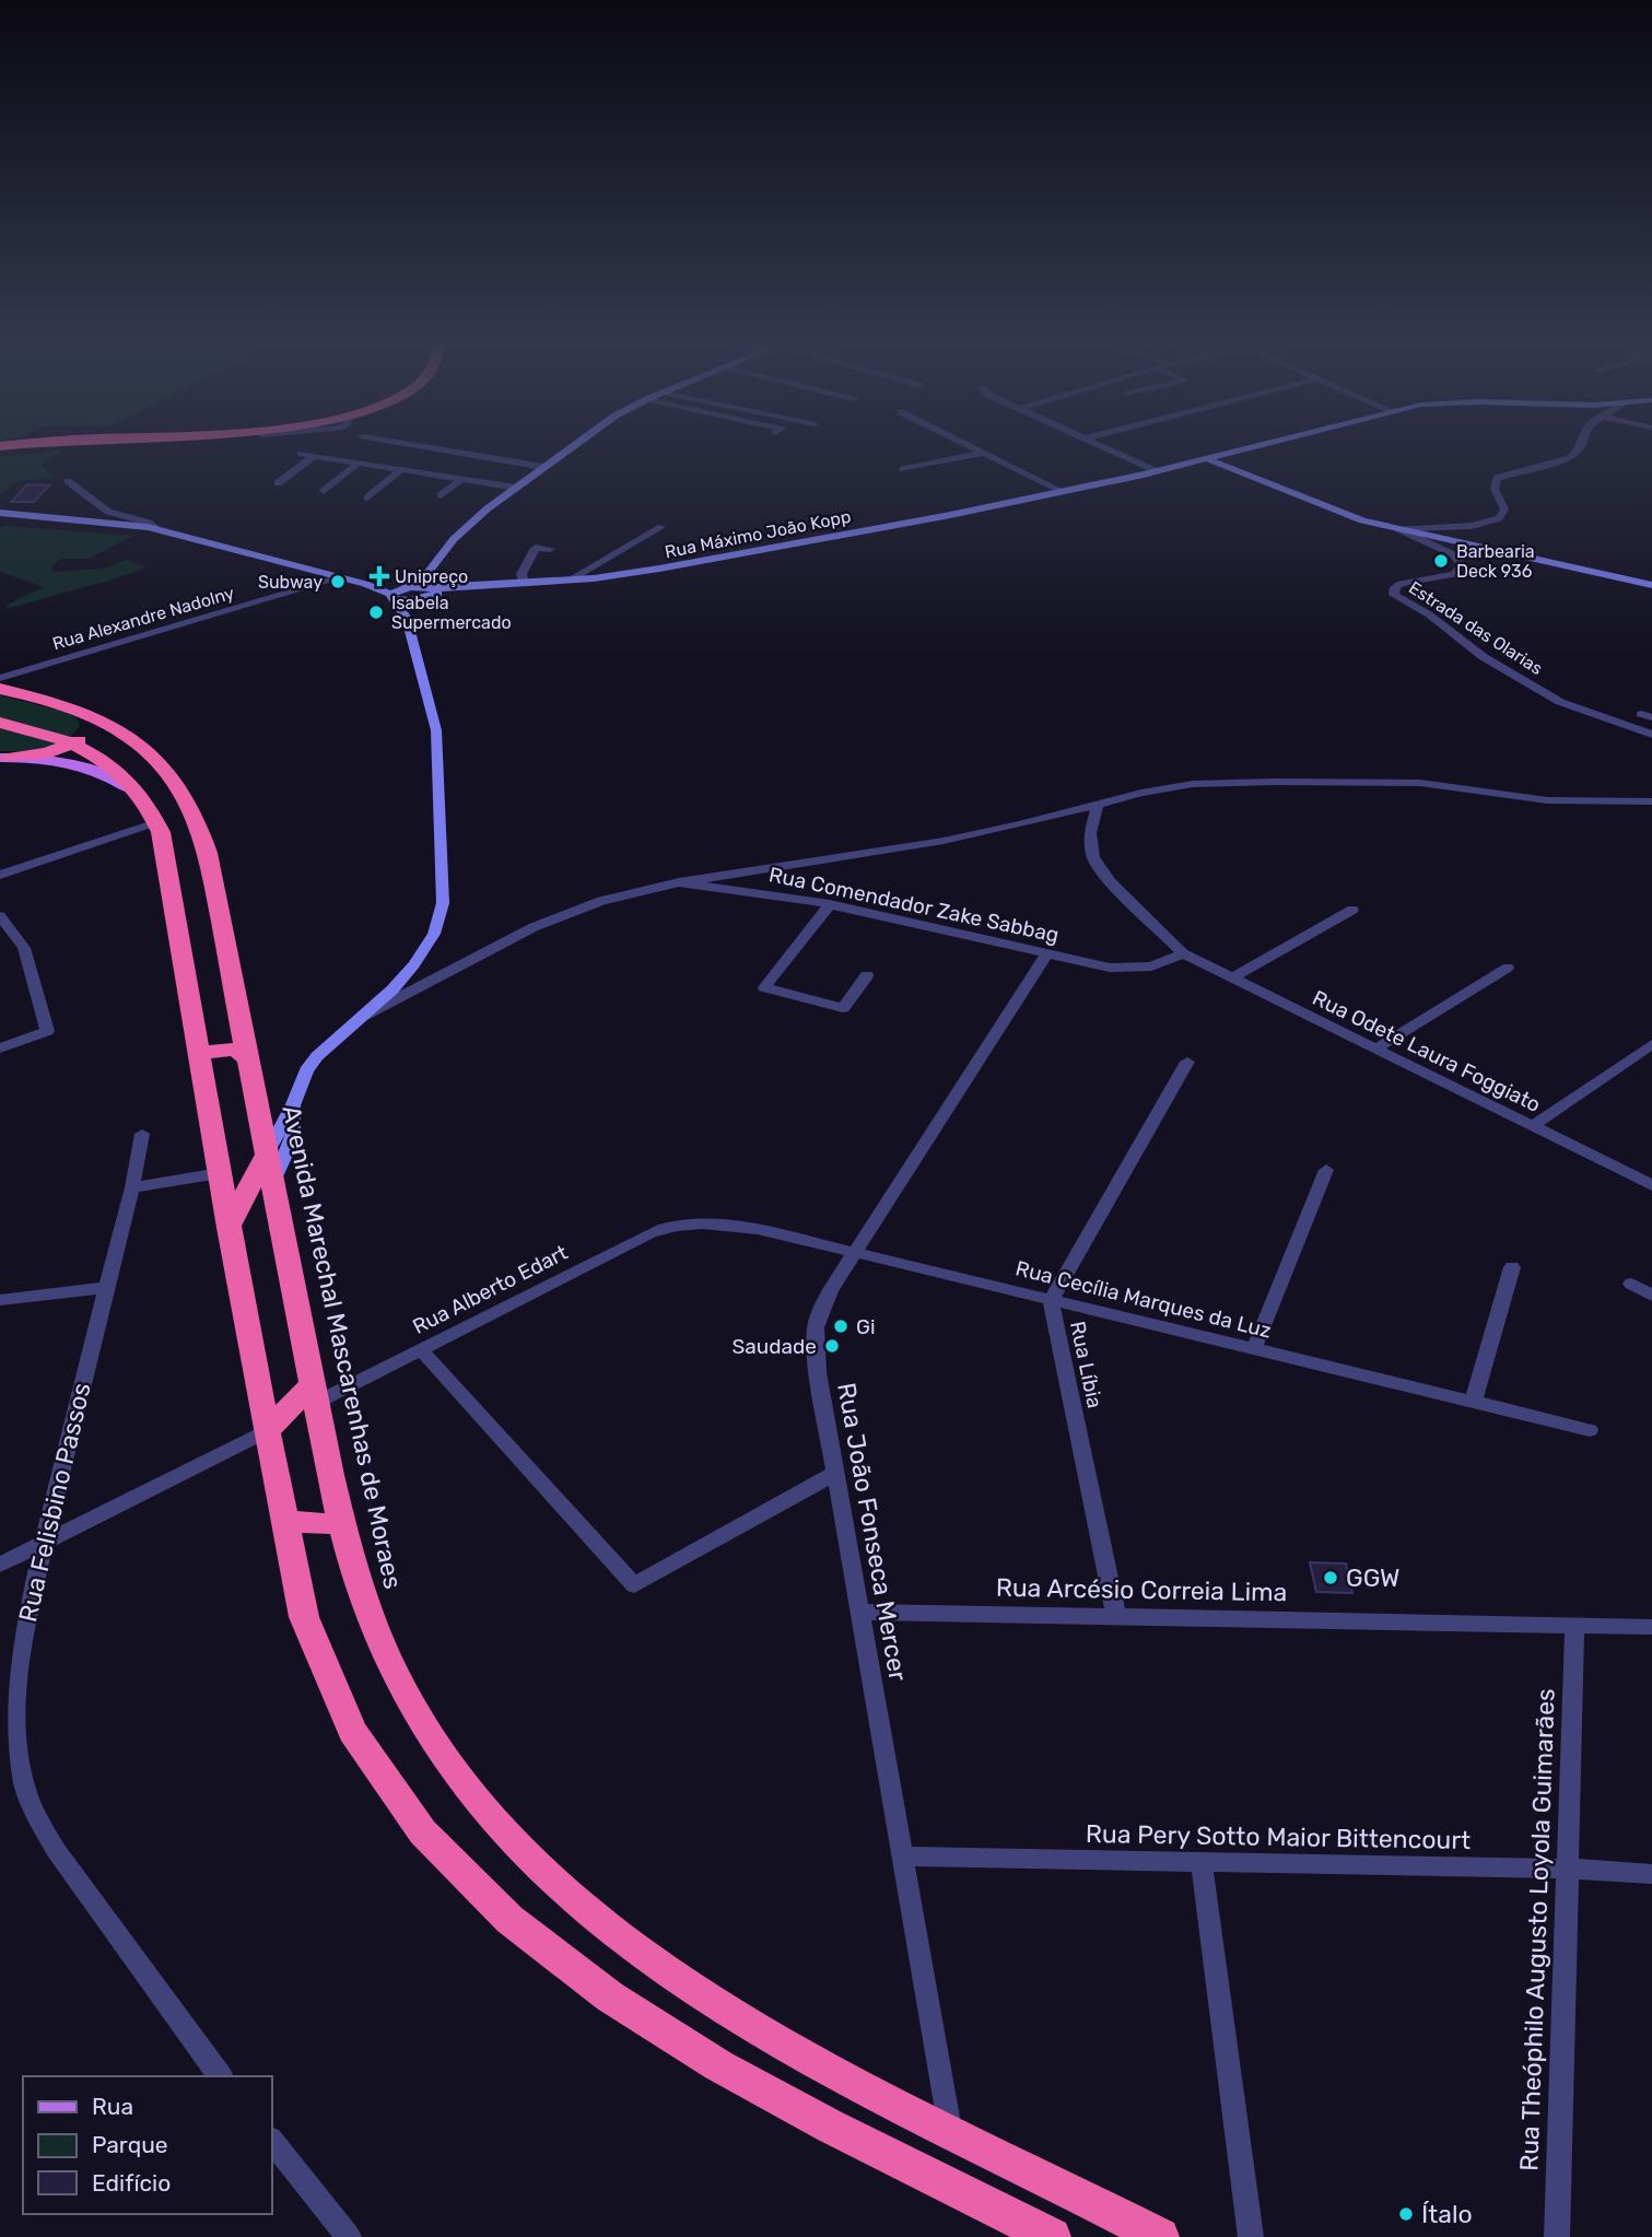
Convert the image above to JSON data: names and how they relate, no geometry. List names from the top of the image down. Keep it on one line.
{"streets":{"highway":["Avenida Marechal Mascarenhas de Moraes"],"main road":["Rua Máximo João Kopp","Rua Comendador Zake Sabbag"],"street":["Rua Alexandre Nadolny","Estrada das Olarias","Rua Odete Laura Foggiato","Rua Alberto Edart","Rua Cecília Marques da Luz","Rua Líbia","Rua Felisbino Passos","Rua João Fonseca Mercer","Rua Arcésio Correia Lima","Rua Pery Sotto Maior Bittencourt","Rua Theóphilo Augusto Loyola Guimarães"]},"crossings":[["Rua Comendador Zake Sabbag","Rua Odete Laura Foggiato"],["Rua Comendador Zake Sabbag","Avenida Marechal Mascarenhas de Moraes"],["Rua Comendador Zake Sabbag","Rua João Fonseca Mercer"],["Rua Alberto Edart","Rua Cecília Marques da Luz"],["Rua Alberto Edart","Avenida Marechal Mascarenhas de Moraes"],["Rua Cecília Marques da Luz","Rua Líbia"],["Rua Cecília Marques da Luz","Rua João Fonseca Mercer"],["Avenida Marechal Mascarenhas de Moraes","Rua João Fonseca Mercer"],["Rua Líbia","Rua Arcésio Correia Lima"],["Rua João Fonseca Mercer","Rua Arcésio Correia Lima"],["Rua João Fonseca Mercer","Rua Pery Sotto Maior Bittencourt"],["Rua Arcésio Correia Lima","Rua Theóphilo Augusto Loyola Guimarães"],["Rua Pery Sotto Maior Bittencourt","Rua Theóphilo Augusto Loyola Guimarães"]],"places":{"other":["Barbearia Deck 936","Subway","Isabela Supermercado","Gi","Saudade","GGW","Ítalo"],"health":["Unipreço"]},"legend":["Rua","Parque","Edifício"]}
